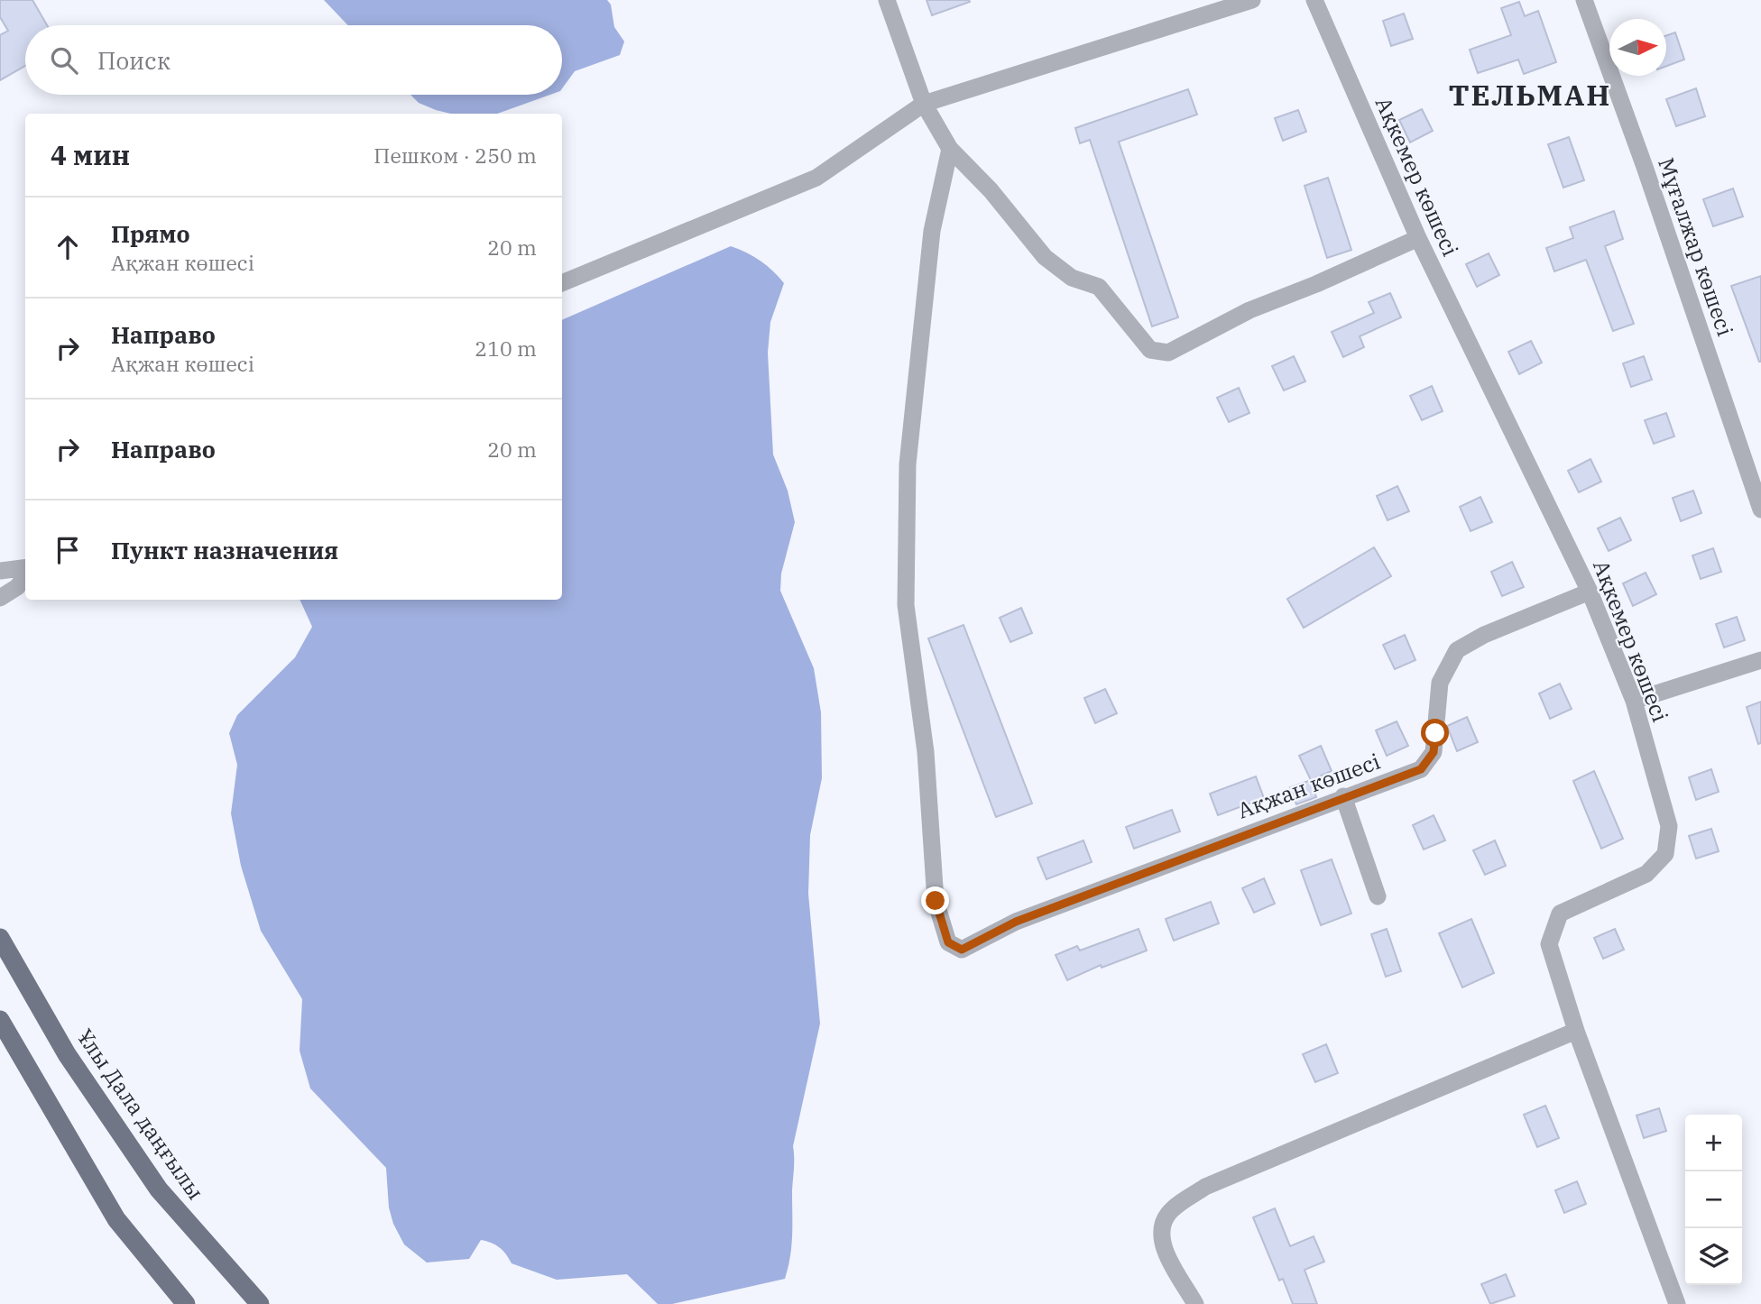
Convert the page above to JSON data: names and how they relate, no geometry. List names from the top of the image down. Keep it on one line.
{"streets":{"main road":["Ұлы Дала даңғылы"],"street":["Ақкемер көшесі","Мұғалжар көшесі","Ақжан көшесі"]},"crossings":[["Ақкемер көшесі","Ақжан көшесі"]],"districts":["ТЕЛЬМАН"],"north":"right","page":{"search":"Поиск","heading":["4 мин","Пешком · 250 m"],"list":[["Прямо","Ақжан көшесі","20 m"],["Направо","Ақжан көшесі","210 m"],["Направо","20 m"],"Пункт назначения"],"map_buttons":["+","−"]}}
